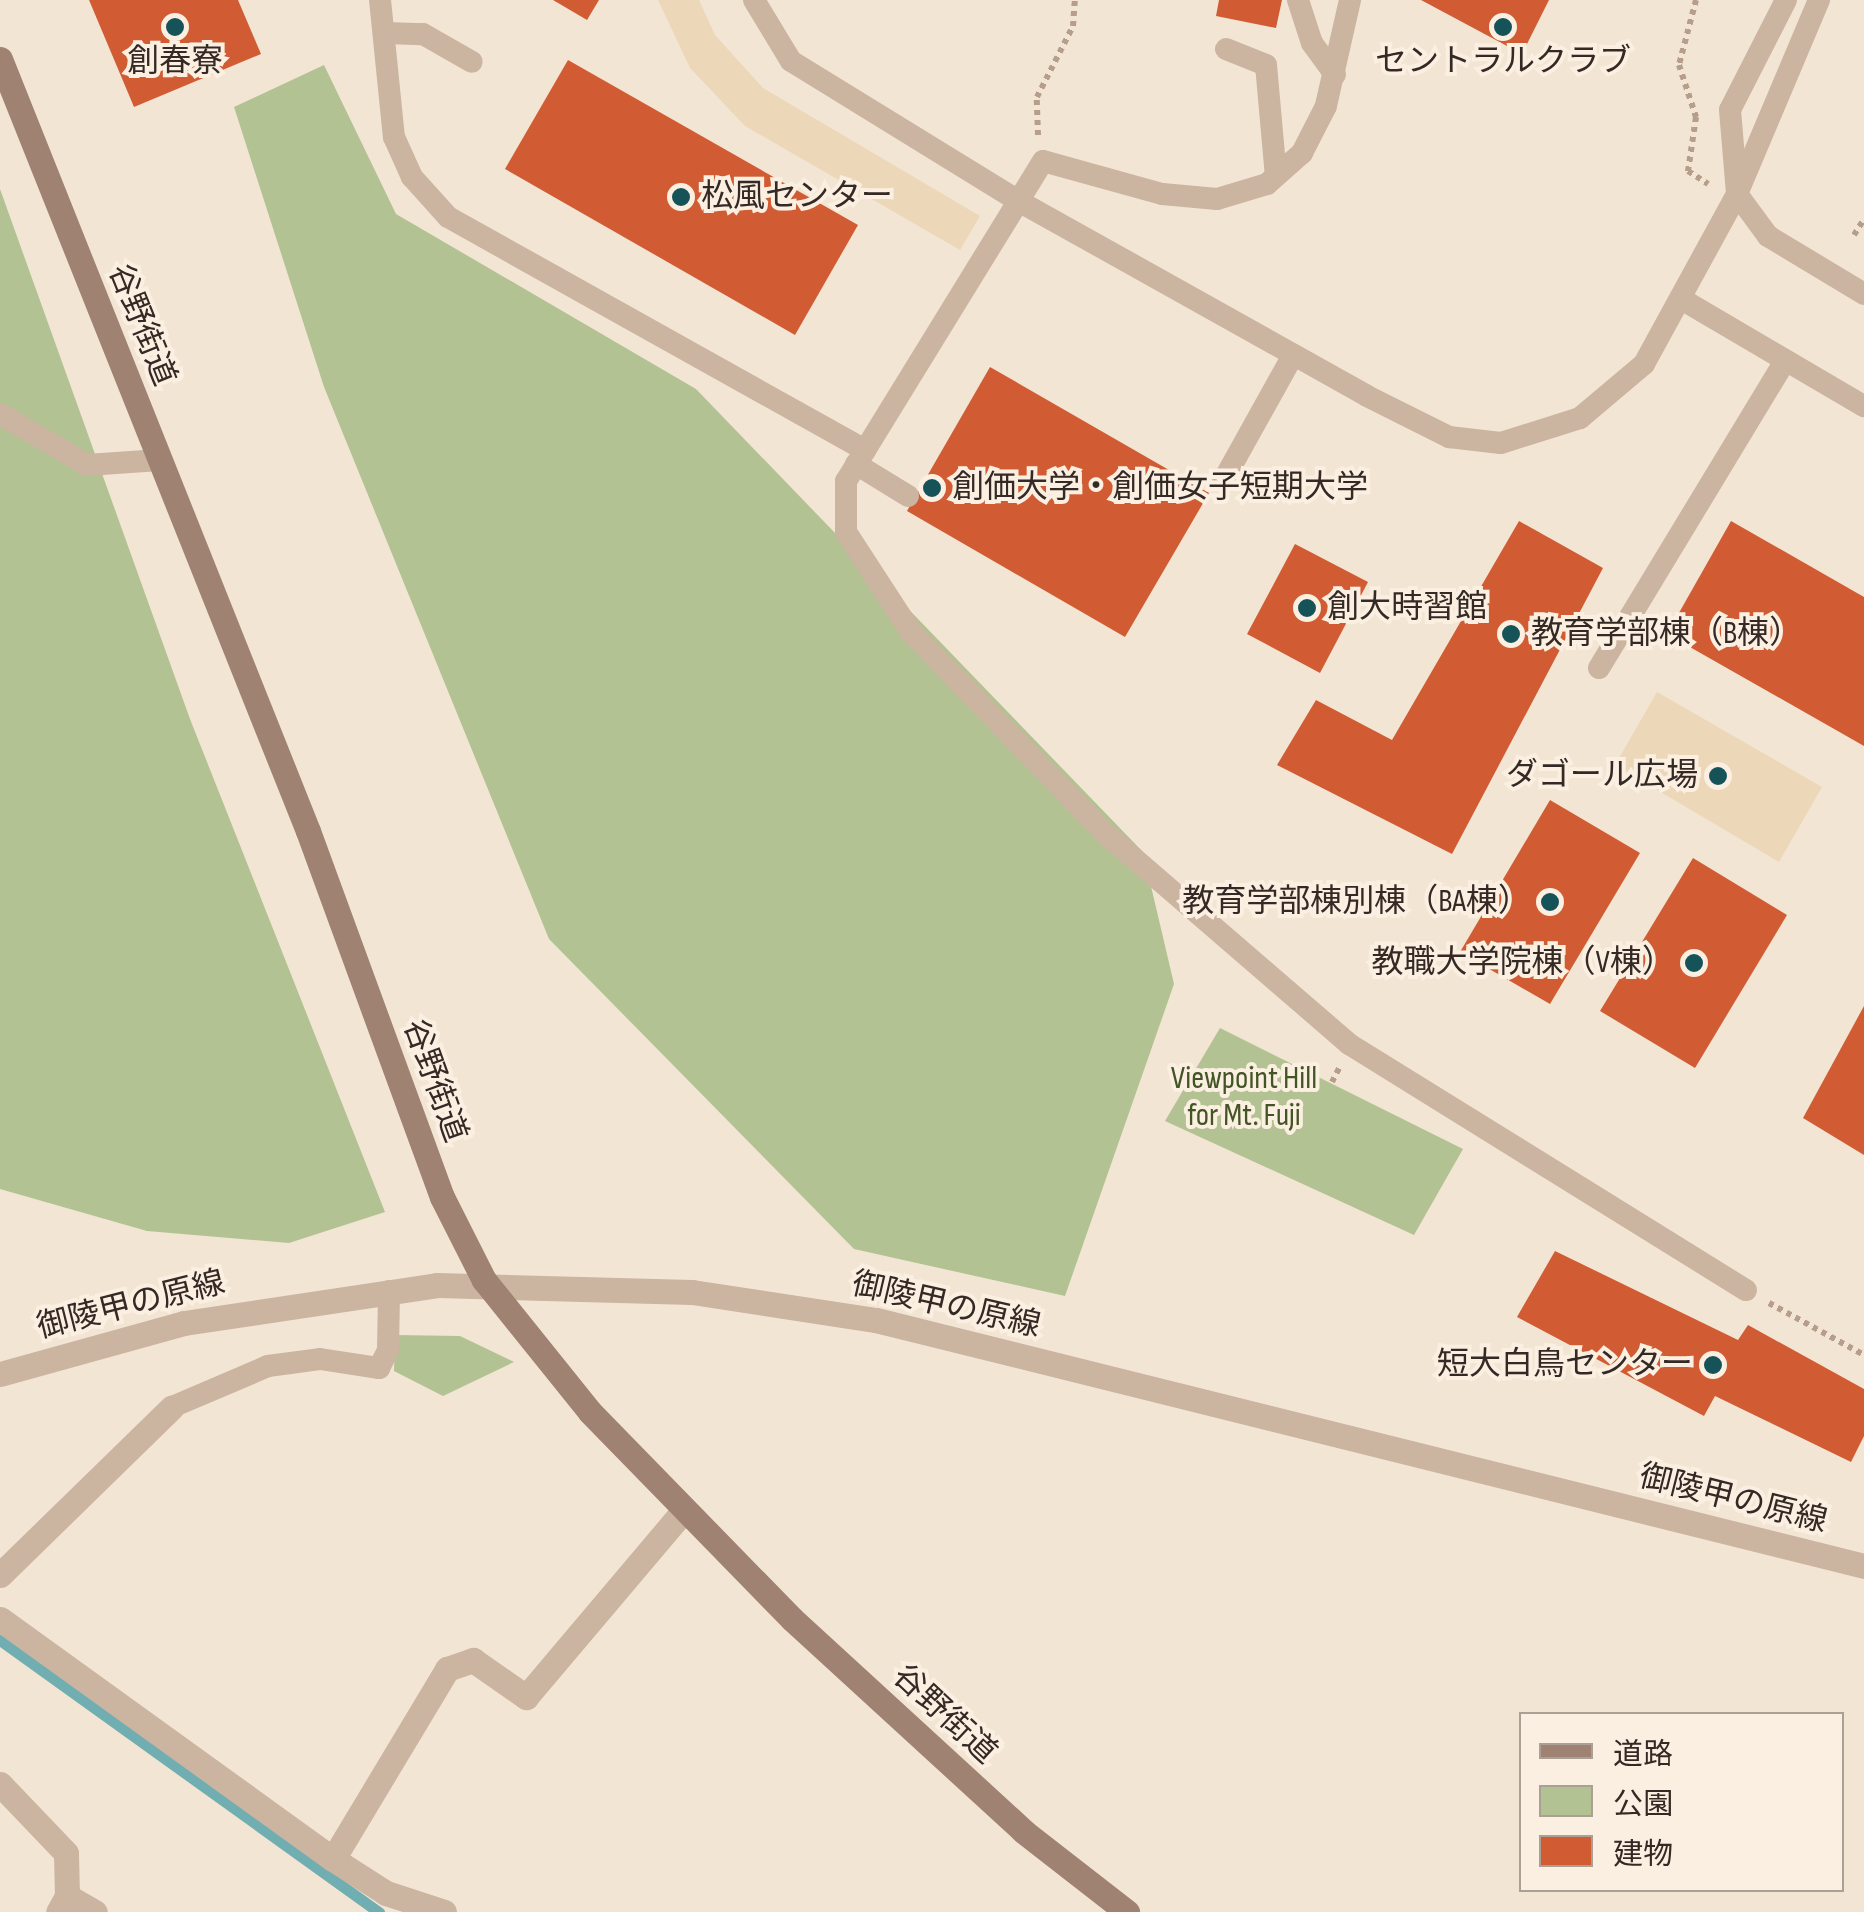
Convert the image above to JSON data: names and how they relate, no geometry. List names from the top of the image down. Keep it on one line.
{"streets":{"main road":["谷野街道"],"street":["御陵甲の原線"]},"crossings":[["谷野街道","御陵甲の原線"]],"parks":["Viewpoint Hill for Mt. Fuji"],"places":["創春寮","セントラルクラブ","松風センター","創価大学・創価女子短期大学","創大時習館","教育学部棟（B棟）","ダゴール広場","教育学部棟別棟（BA棟）","教職大学院棟（V棟）","短大白鳥センター"],"legend":["道路","公園","建物"]}
